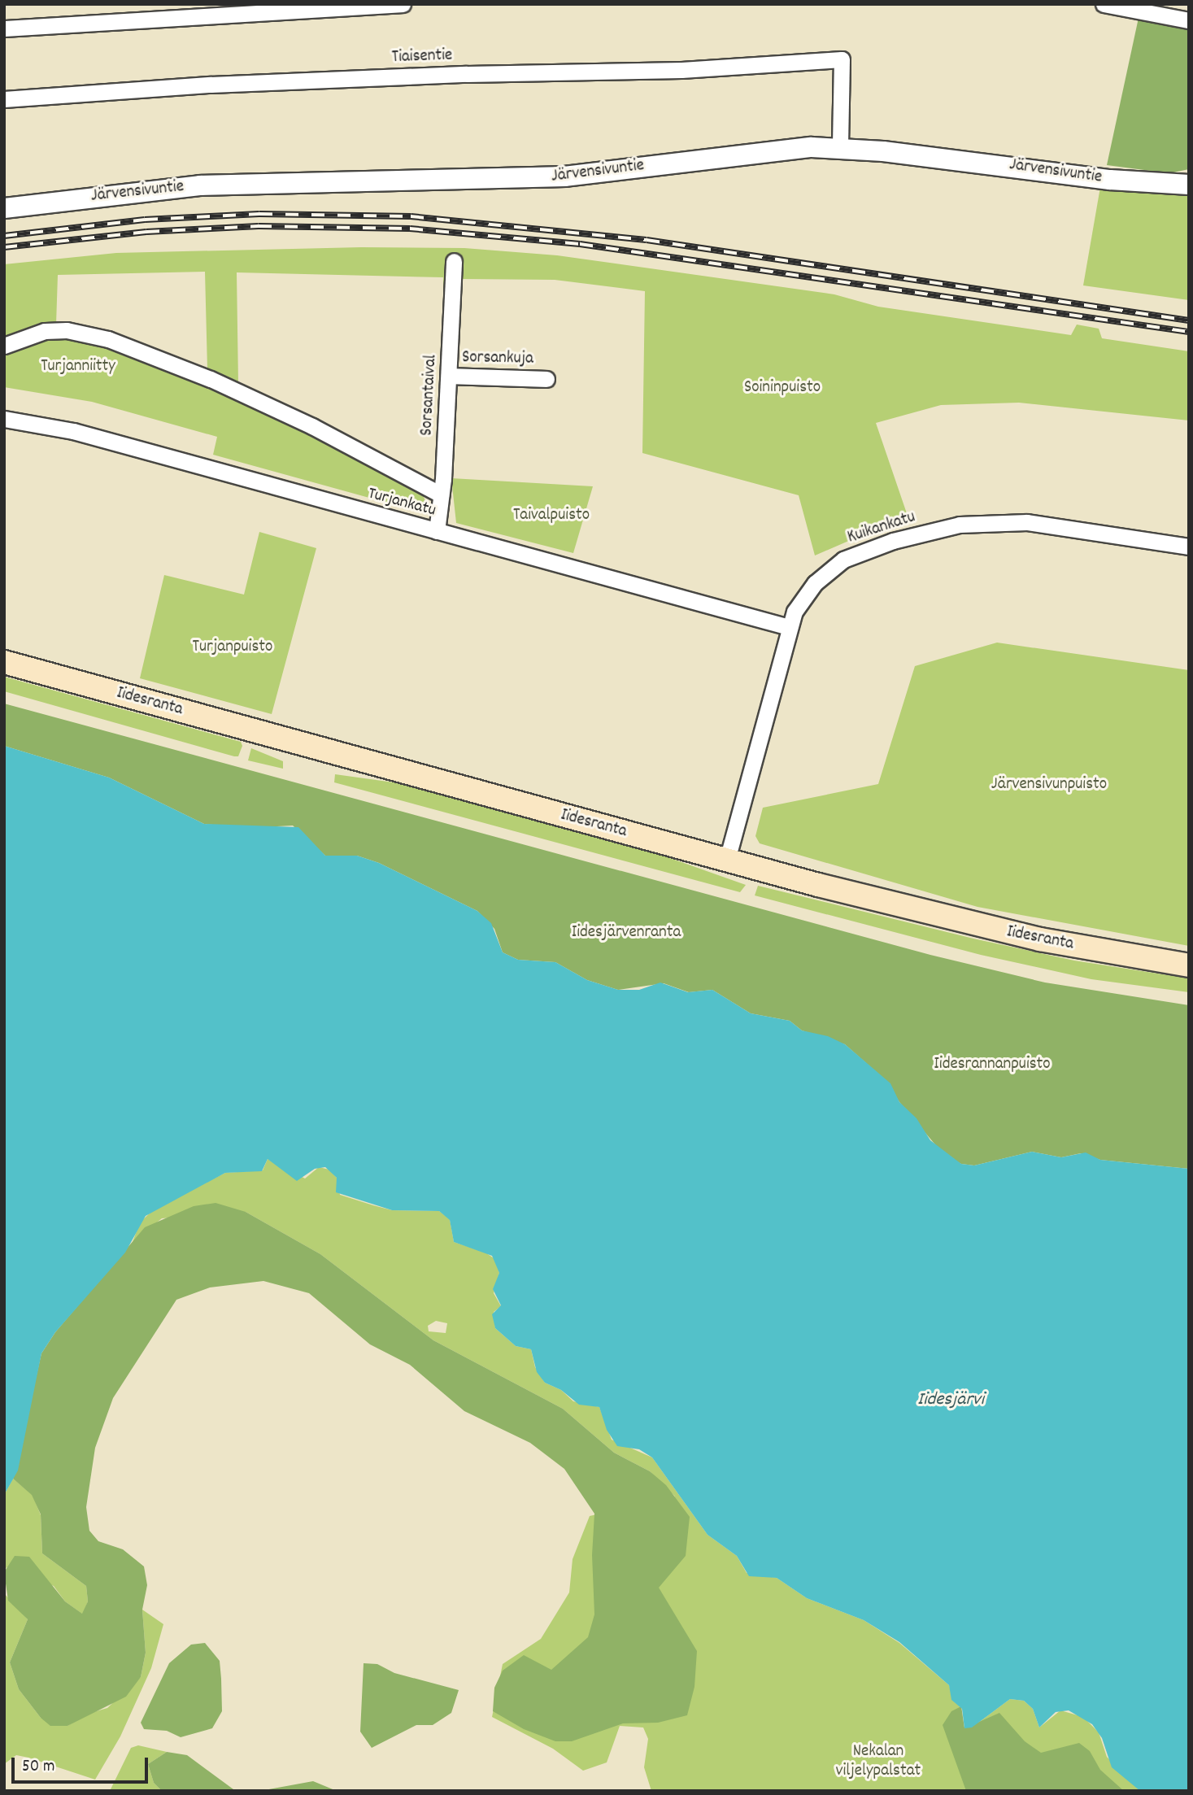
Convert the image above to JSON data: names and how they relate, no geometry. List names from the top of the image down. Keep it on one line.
{"streets":{"main road":["Iidesranta"],"street":["Tiaisentie","Järvensivuntie","Sorsankuja","Sorsantaival","Turjankatu","Kuikankatu"]},"crossings":[["Tiaisentie","Järvensivuntie"],["Sorsankuja","Sorsantaival"],["Sorsantaival","Turjankatu"],["Turjankatu","Kuikankatu"],["Kuikankatu","Iidesranta"]],"water":["Iidesjärvi"],"parks":["Turjanniitty","Soininpuisto","Taivalpuisto","Turjanpuisto","Järvensivunpuisto","Iidesjärvenranta","Iidesrannanpuisto","Nekalan viljelypalstat"],"scale_bar":"50 m"}
